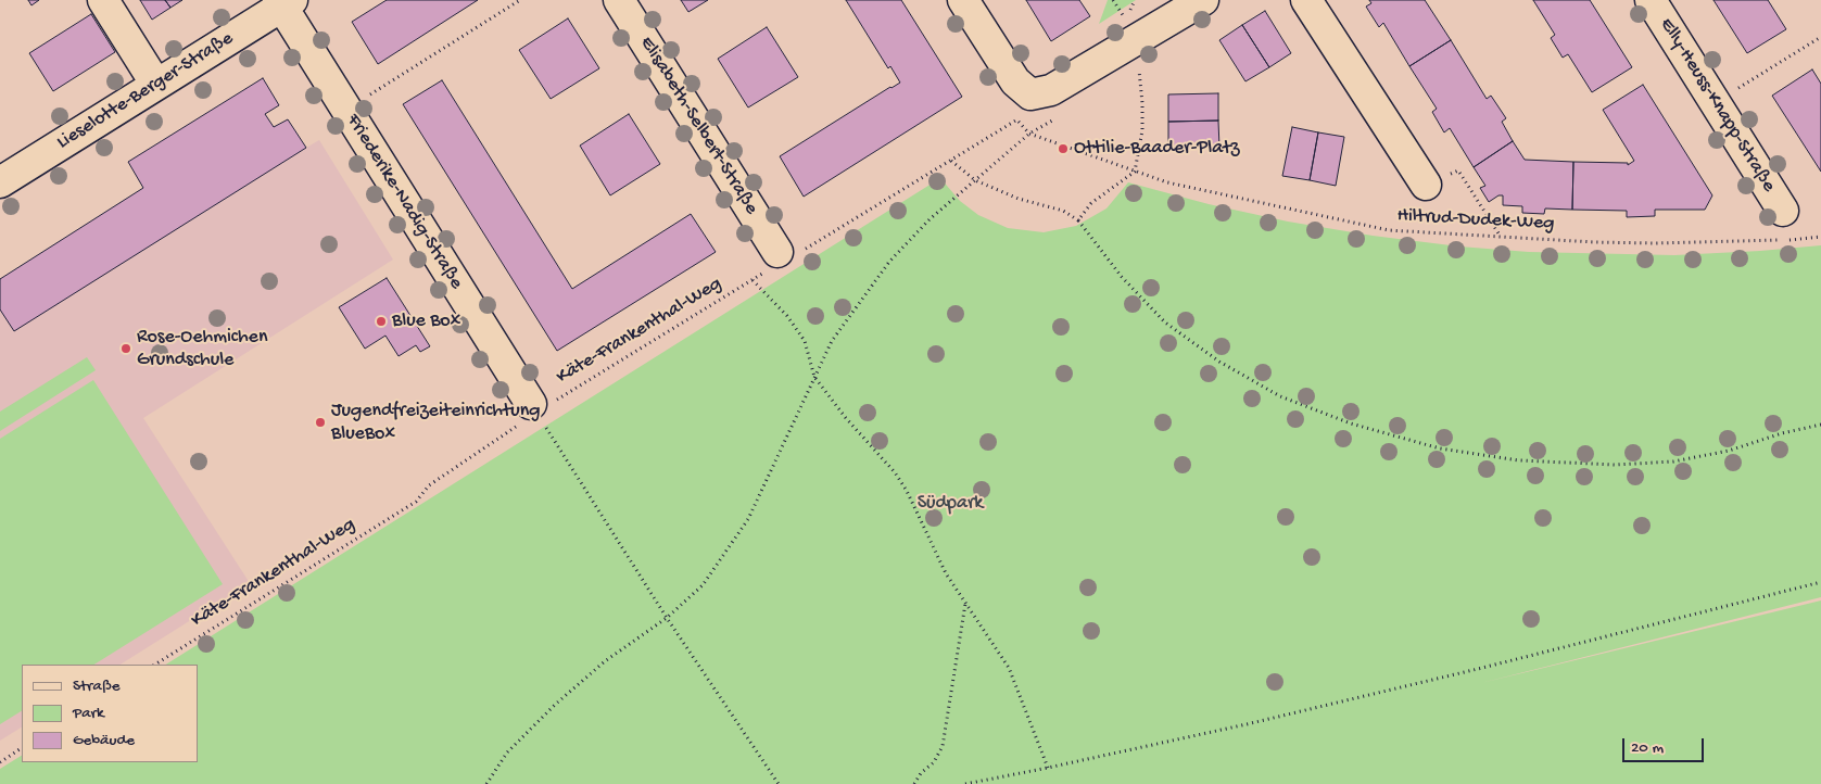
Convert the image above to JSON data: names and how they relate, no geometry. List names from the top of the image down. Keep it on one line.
{"streets":{"street":["Lieselotte-Berger-Straße","Elly-Heuss-Knapp-Straße","Elisabeth-Selbert-Straße","Friederike-Nadig-Straße"],"path":["Hiltrud-Dudek-Weg","Käte-Frankenthal-Weg"]},"crossings":[["Lieselotte-Berger-Straße","Friederike-Nadig-Straße"],["Elisabeth-Selbert-Straße","Käte-Frankenthal-Weg"],["Friederike-Nadig-Straße","Käte-Frankenthal-Weg"]],"parks":["Südpark"],"places":["Ottilie-Baader-Platz","Blue Box","Rose-Oehmichen Grundschule","Jugendfreizeiteinrichtung BlueBox"],"legend":["Straße","Park","Gebäude"],"scale_bar":"20 m"}
